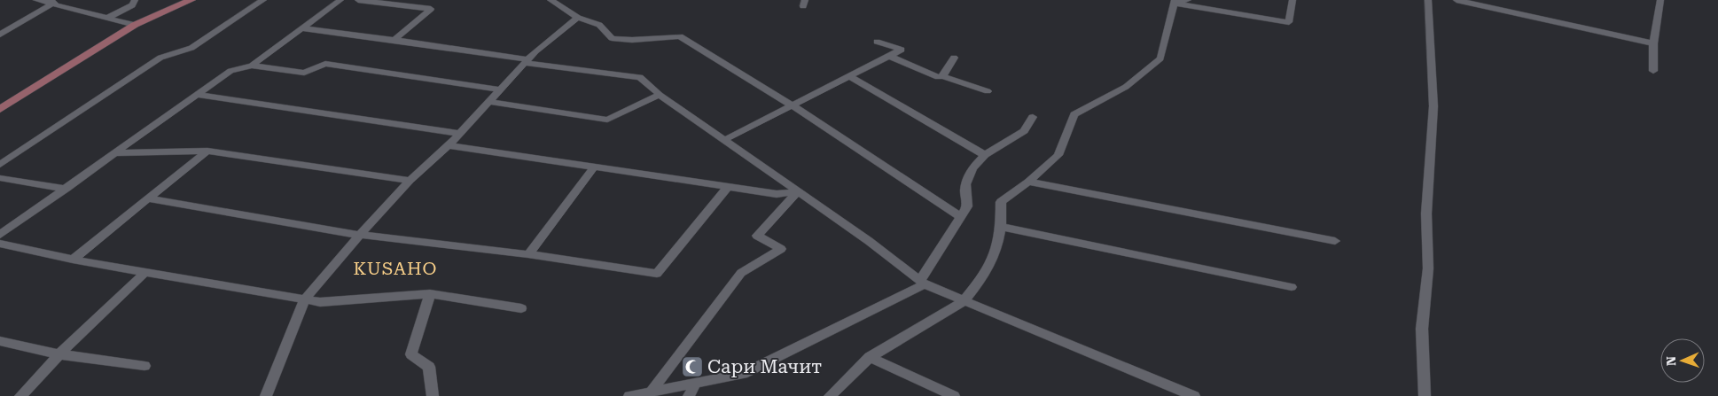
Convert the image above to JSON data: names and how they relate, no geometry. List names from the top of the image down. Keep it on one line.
{"districts":["KUSAHO"],"places":{"mosque":["Сари Мачит"]},"north":"left"}
